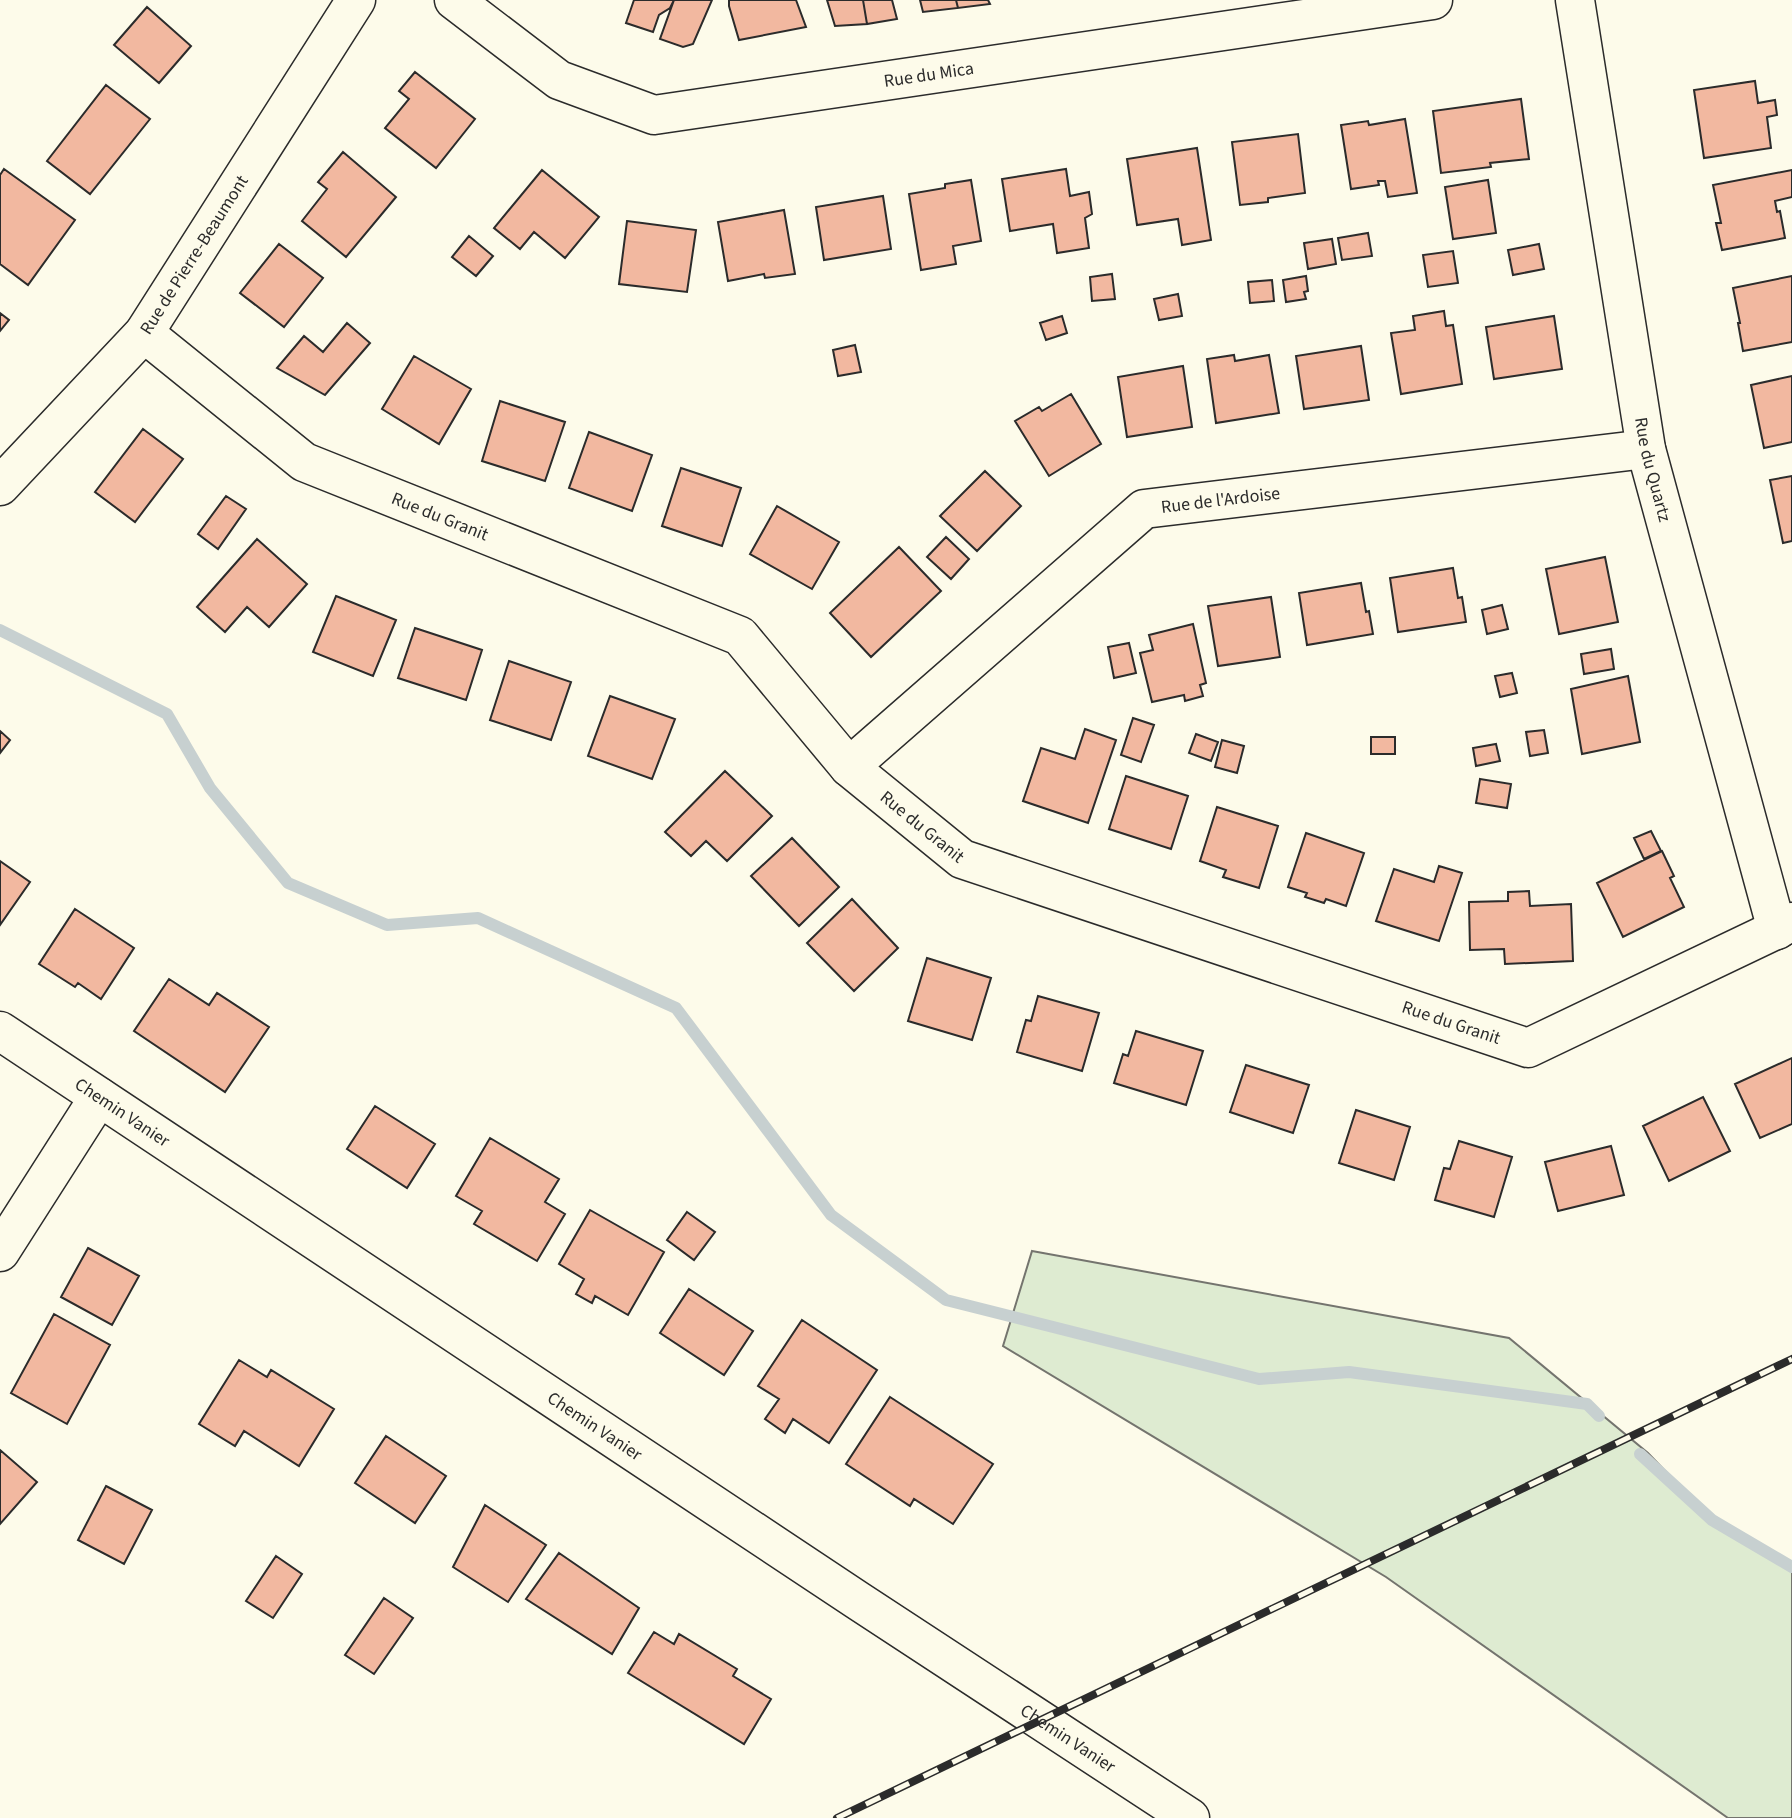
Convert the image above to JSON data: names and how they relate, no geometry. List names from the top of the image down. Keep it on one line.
{"streets":{"street":["Rue du Mica","Rue de Pierre-Beaumont","Rue du Quartz","Rue de l'Ardoise","Rue du Granit","Chemin Vanier"]},"crossings":[["Rue de Pierre-Beaumont","Rue du Granit"],["Rue du Quartz","Rue de l'Ardoise"],["Rue du Quartz","Rue du Granit"],["Rue de l'Ardoise","Rue du Granit"]]}
